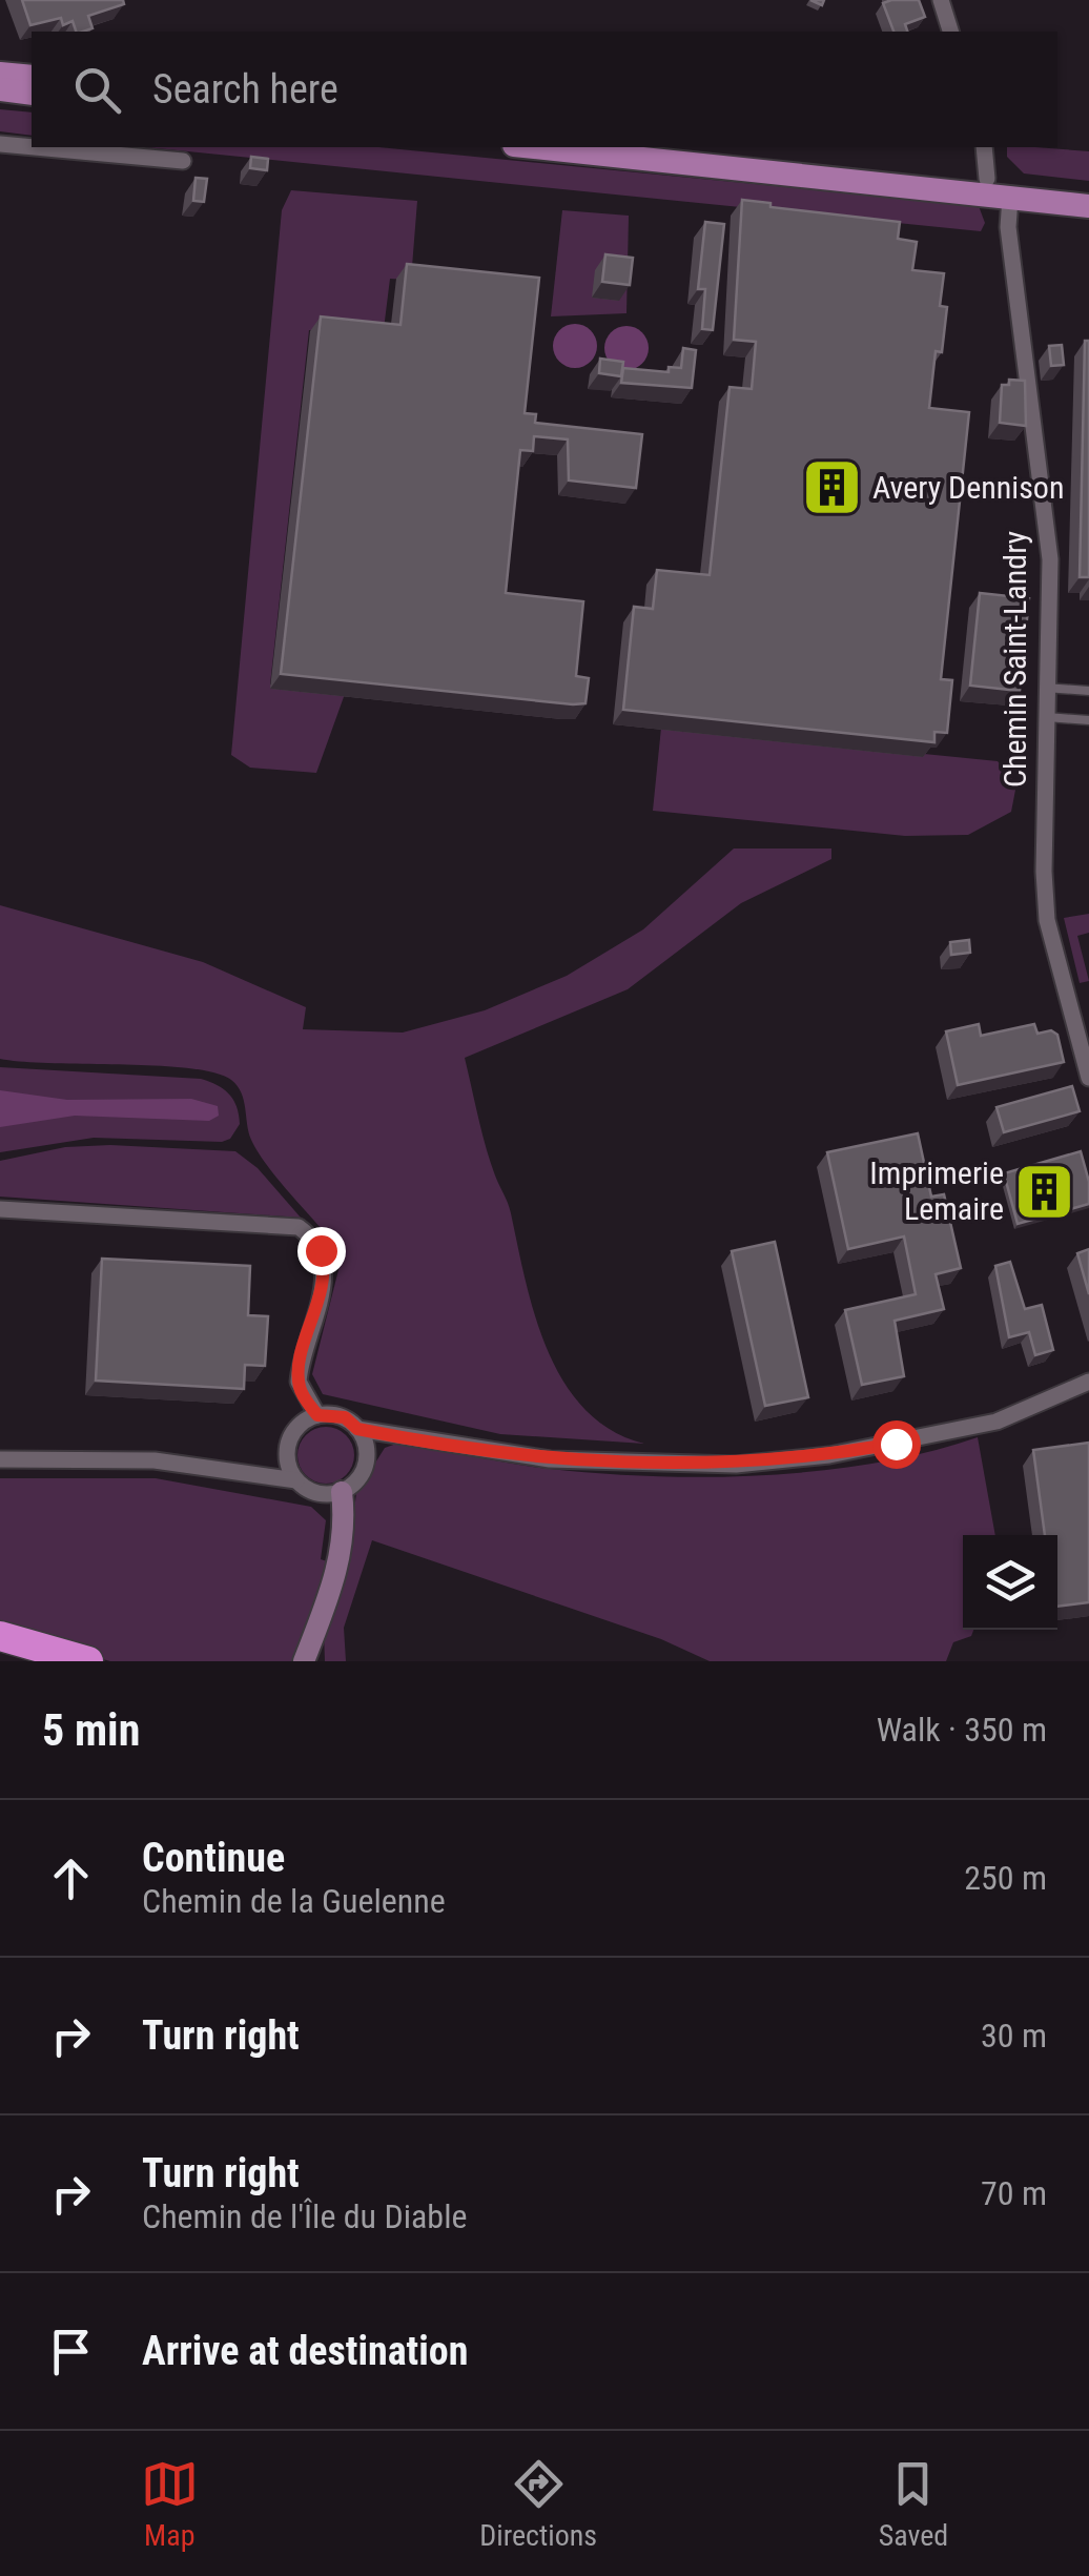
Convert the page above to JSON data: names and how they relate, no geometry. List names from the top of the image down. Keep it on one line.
{"streets":{"street":["Chemin Saint-Landry"]},"places":{"building":["Avery Dennison","Imprimerie Lemaire"]},"page":{"search":"Search here","heading":["5 min","Walk · 350 m"],"list":[["Continue","Chemin de la Guelenne","250 m"],["Turn right","30 m"],["Turn right","Chemin de l'Île du Diable","70 m"],"Arrive at destination"],"nav":["Map","Directions","Saved"]}}
